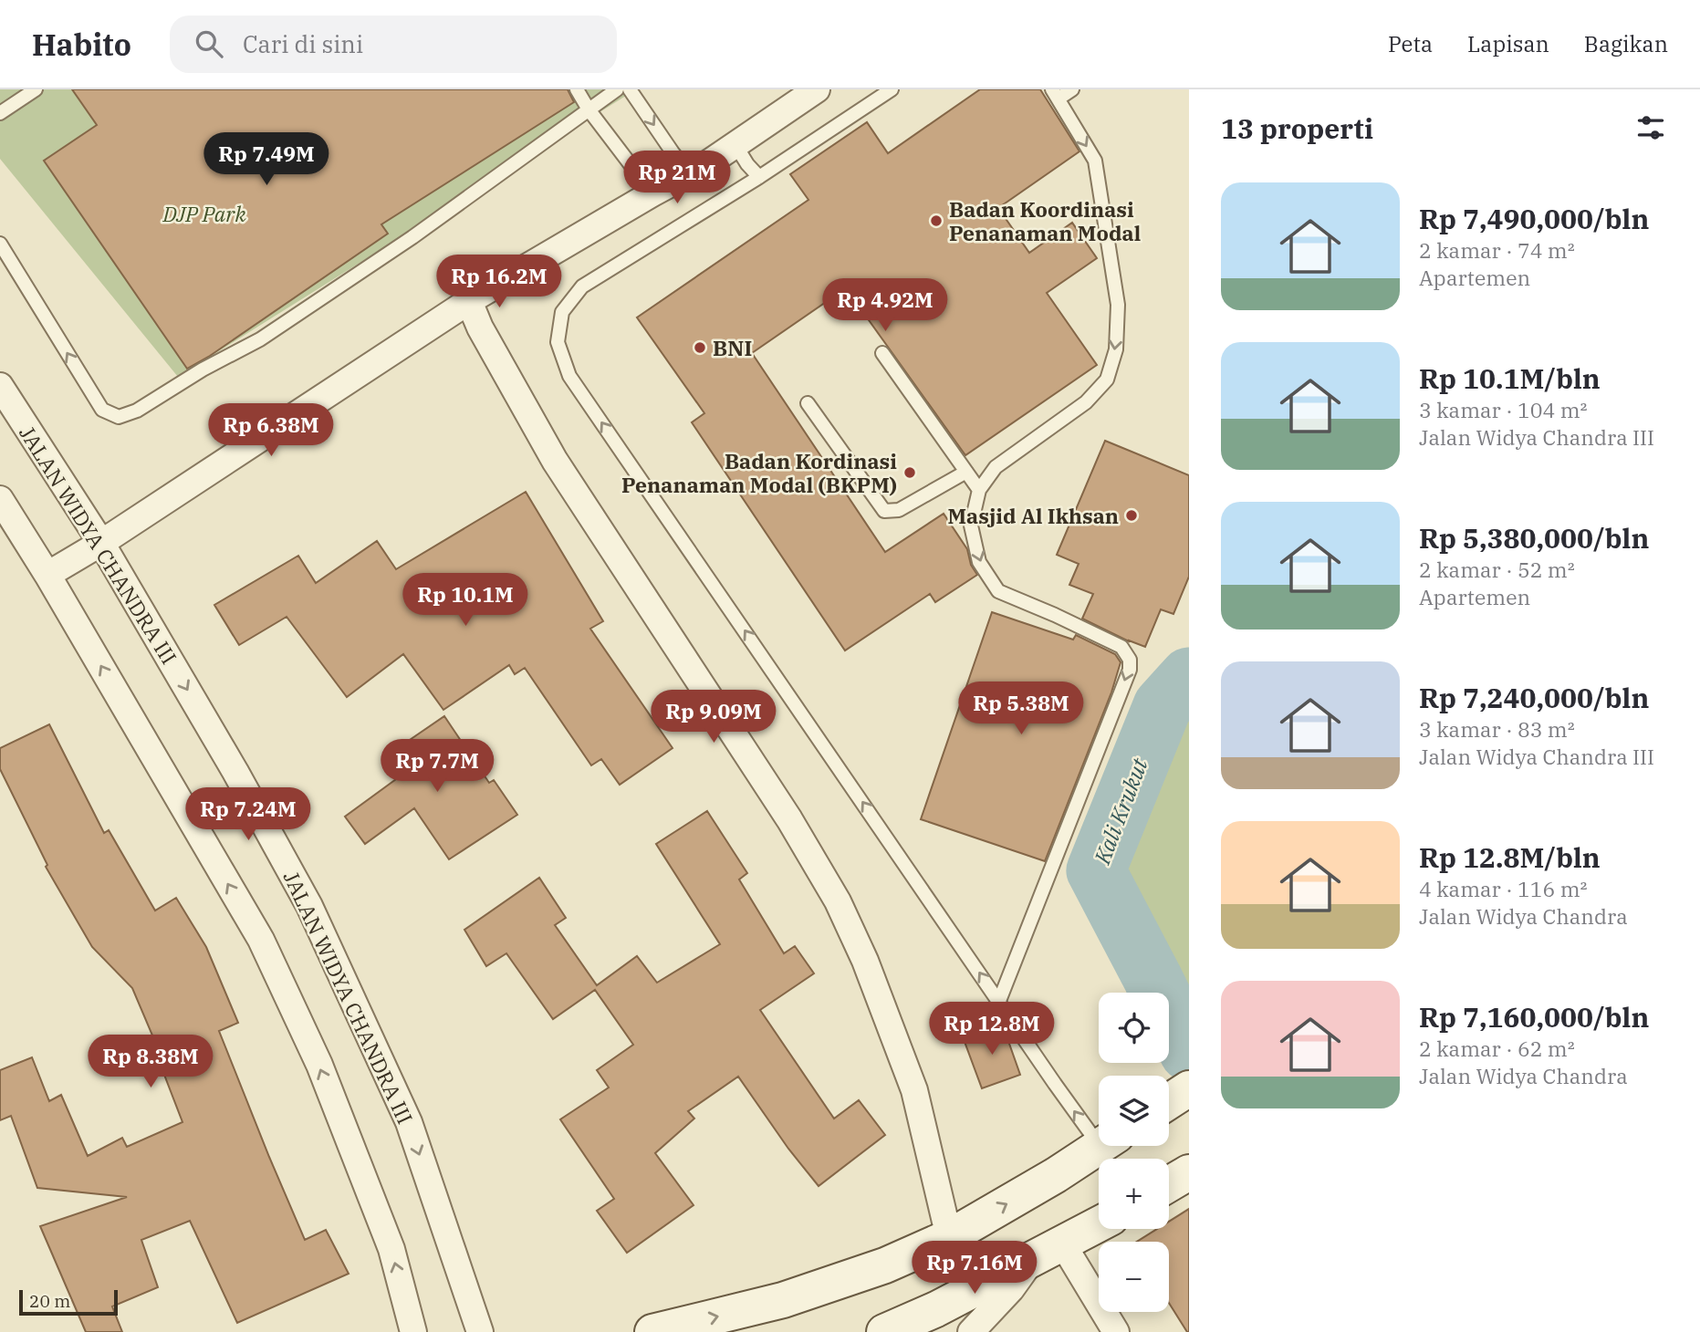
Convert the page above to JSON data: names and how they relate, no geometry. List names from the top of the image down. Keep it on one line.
{"streets":{"street":["JALAN WIDYA CHANDRA III"]},"water":["Kali Krukut"],"parks":["DJP Park"],"places":["Badan Koordinasi Penanaman Modal","BNI","Badan Kordinasi Penanaman Modal (BKPM)","Masjid Al Ikhsan"],"scale_bar":"20 m","page":{"header":"Habito","search":"Cari di sini","nav":["Peta","Lapisan","Bagikan"],"heading":"13 properti","price":["Rp 7.49M","Rp 21M","Rp 16.2M","Rp 4.92M","Rp 6.38M","Rp 10.1M","Rp 5.38M","Rp 9.09M","Rp 7.7M","Rp 7.24M","Rp 12.8M","Rp 8.38M","Rp 7.16M"],"list":[{"name":"Rp 7,490,000/bln","note":"2 kamar · 74 m² · Apartemen"},{"name":"Rp 10.1M/bln","note":"3 kamar · 104 m² · Jalan Widya Chandra III"},{"name":"Rp 5,380,000/bln","note":"2 kamar · 52 m² · Apartemen"},{"name":"Rp 7,240,000/bln","note":"3 kamar · 83 m² · Jalan Widya Chandra III"},{"name":"Rp 12.8M/bln","note":"4 kamar · 116 m² · Jalan Widya Chandra"},{"name":"Rp 7,160,000/bln","note":"2 kamar · 62 m² · Jalan Widya Chandra"}],"map_buttons":["+","−"],"scale":"20 m"}}
